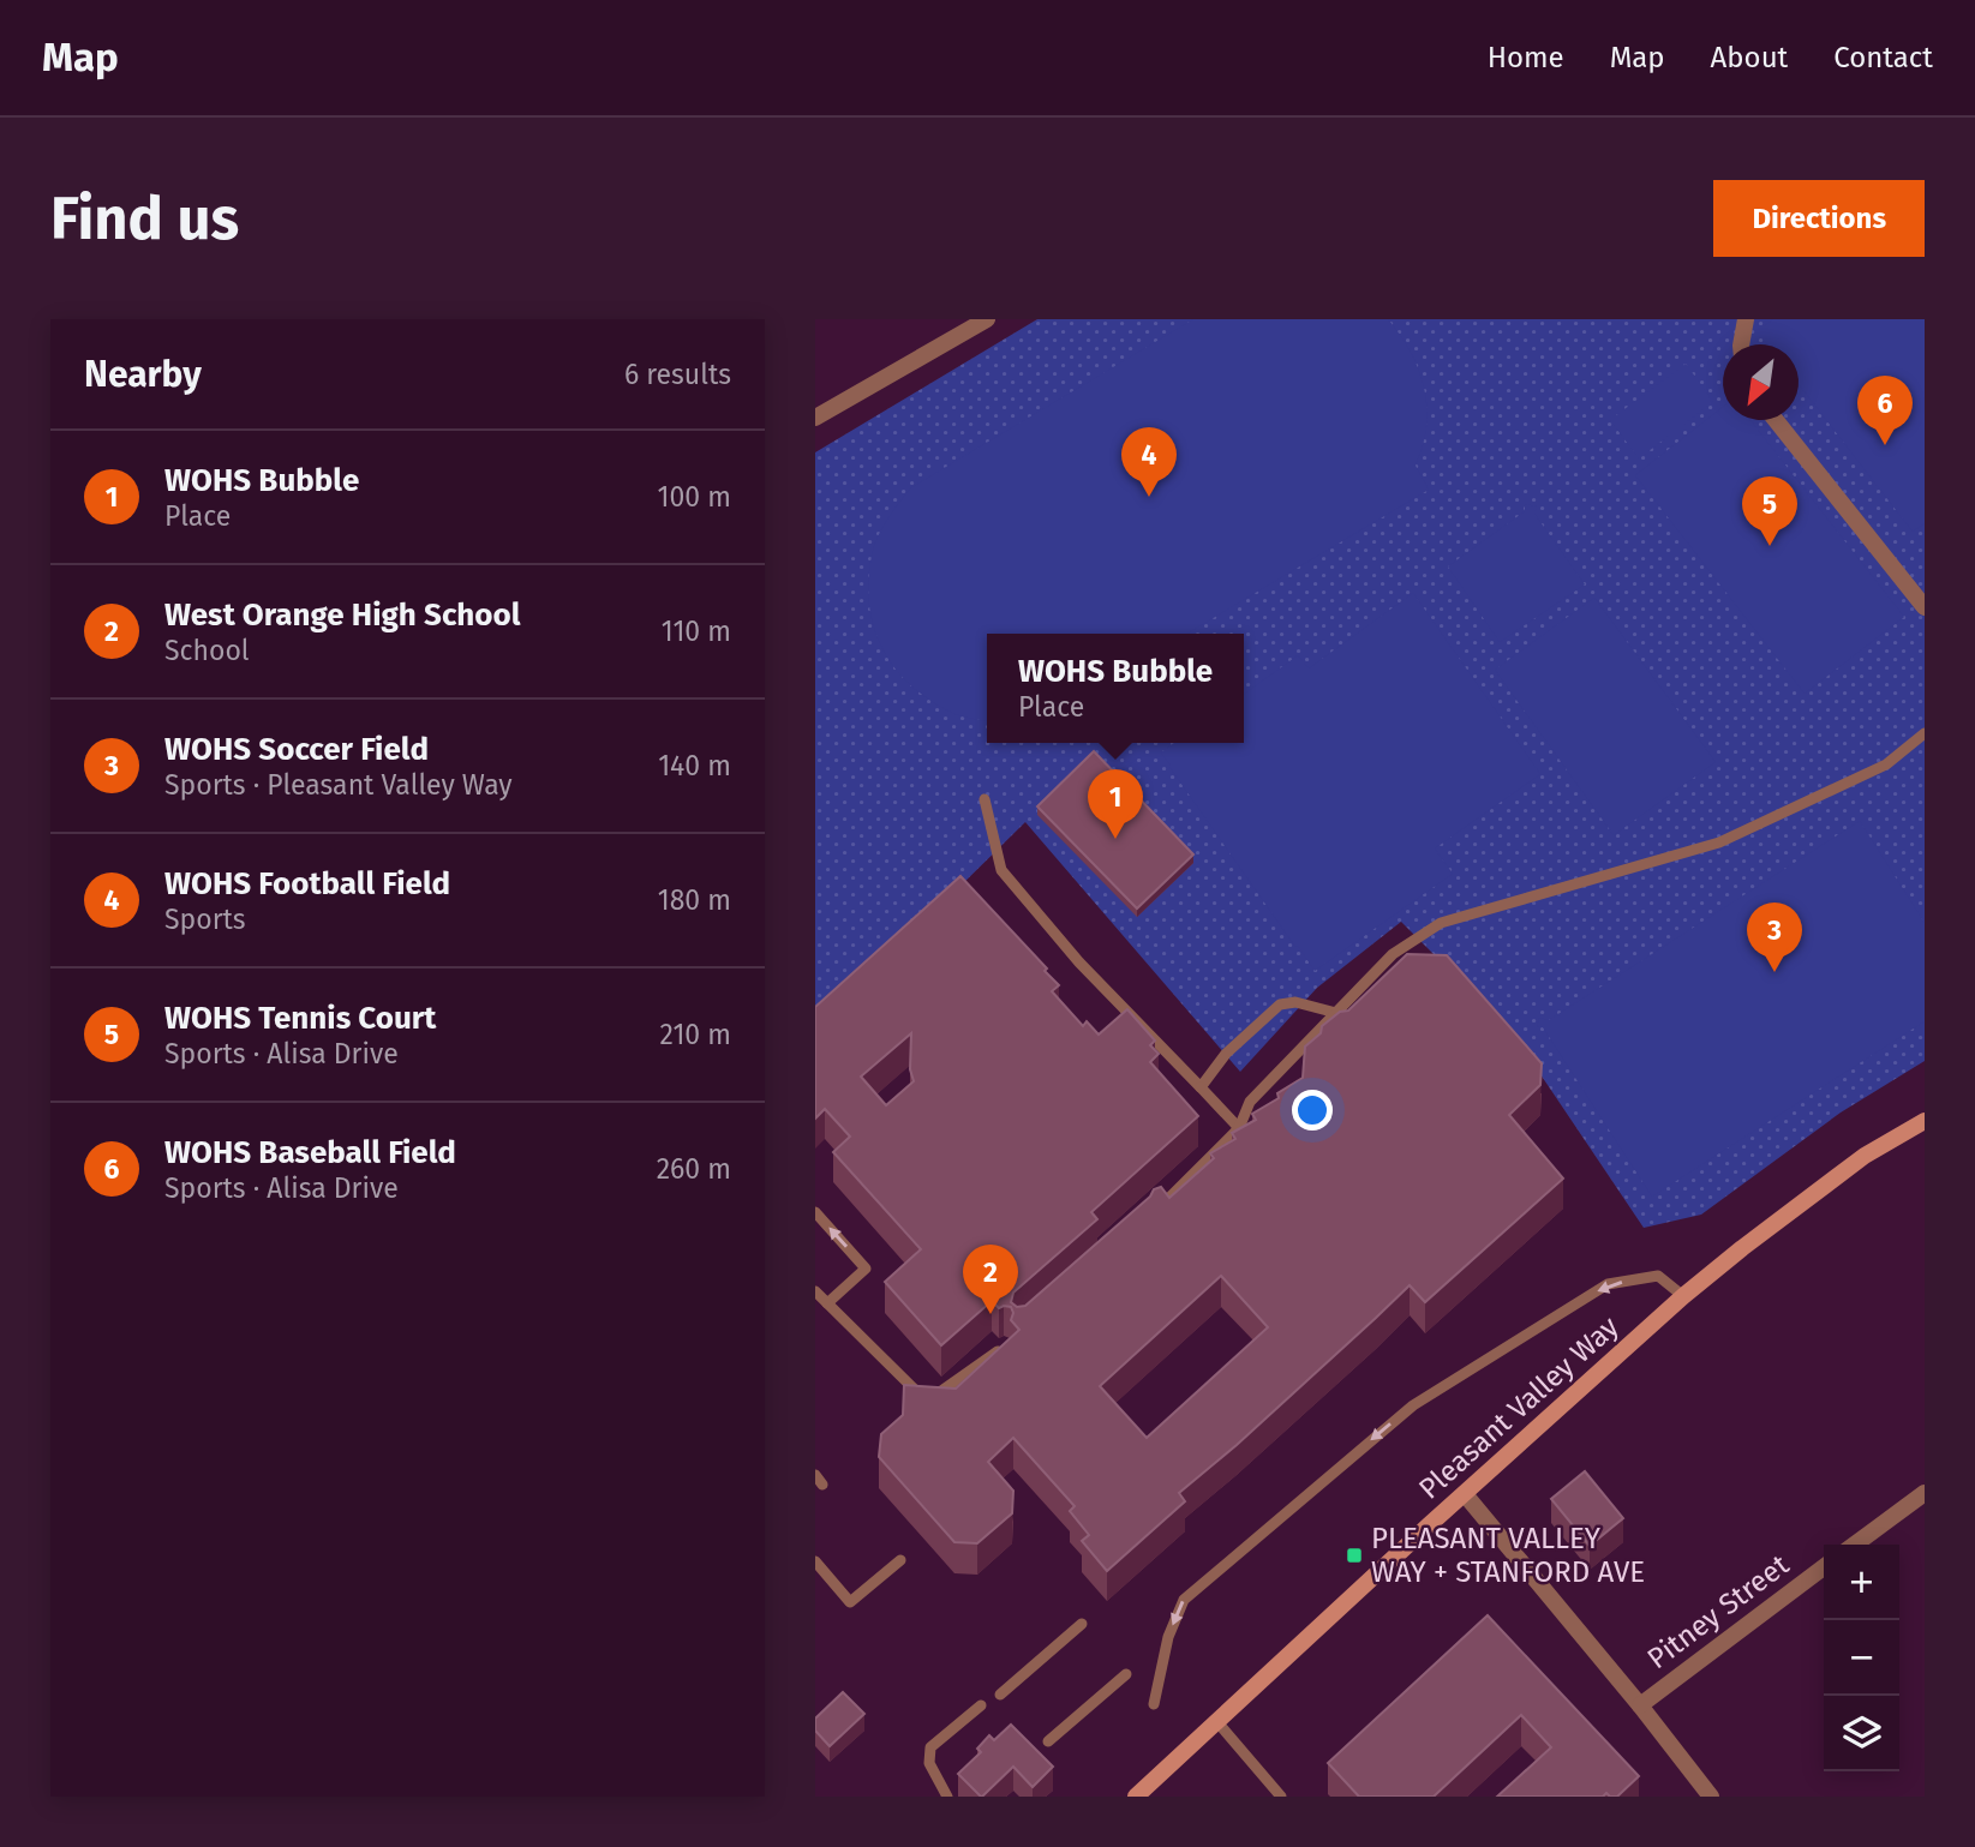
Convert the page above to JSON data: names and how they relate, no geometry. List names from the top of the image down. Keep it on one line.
{"streets":{"main road":["Pleasant Valley Way"],"street":["Pitney Street"]},"places":{"transit":["PLEASANT VALLEY WAY + STANFORD AVE"]},"north":"bottom left","page":{"header":"Map","nav":["Home","Map","About","Contact"],"buttons":"Directions","title":"Find us","heading":["Nearby","6 results"],"pins":["6","4","5","1","3","2"],"list":[{"mark":"1","name":"WOHS Bubble","note":"Place","value":"100 m"},{"mark":"2","name":"West Orange High School","note":"School","value":"110 m"},{"mark":"3","name":"WOHS Soccer Field","note":"Sports · Pleasant Valley Way","value":"140 m"},{"mark":"4","name":"WOHS Football Field","note":"Sports","value":"180 m"},{"mark":"5","name":"WOHS Tennis Court","note":"Sports · Alisa Drive","value":"210 m"},{"mark":"6","name":"WOHS Baseball Field","note":"Sports · Alisa Drive","value":"260 m"}],"popup":["WOHS Bubble","Place"],"map_buttons":["+","−"]}}
